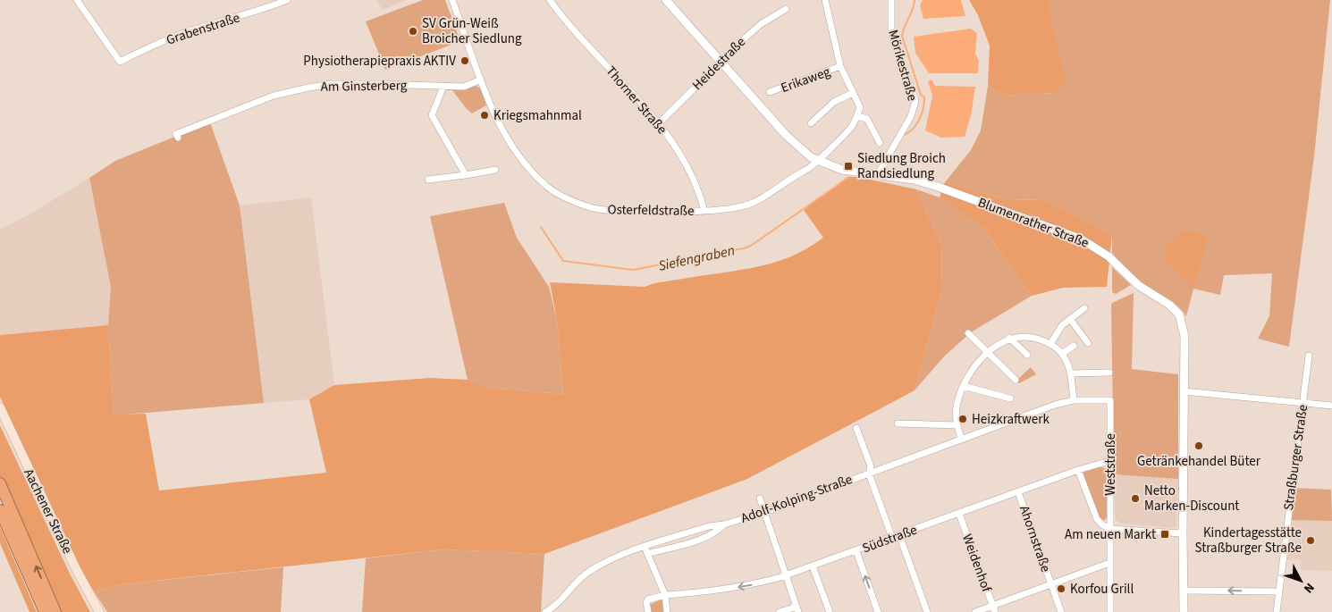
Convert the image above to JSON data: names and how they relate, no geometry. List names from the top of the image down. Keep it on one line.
{"streets":{"main road":["Aachener Straße"],"street":["Grabenstraße","Heidestraße","Mörikestraße","Erikaweg","Am Ginsterberg","Thorner Straße","Osterfeldstraße","Blumenrather Straße","Straßburger Straße","Weststraße","Adolf-Kolping-Straße","Südstraße","Ahornstraße","Weidenhof"]},"crossings":[["Heidestraße","Thorner Straße"],["Heidestraße","Blumenrather Straße"],["Mörikestraße","Blumenrather Straße"],["Am Ginsterberg","Osterfeldstraße"],["Thorner Straße","Osterfeldstraße"],["Osterfeldstraße","Blumenrather Straße"],["Weststraße","Adolf-Kolping-Straße"],["Weststraße","Südstraße"],["Adolf-Kolping-Straße","Südstraße"],["Südstraße","Ahornstraße"],["Südstraße","Weidenhof"]],"water":["Siefengraben"],"places":{"other":["SV Grün-Weiß Broicher Siedlung","Physiotherapiepraxis AKTIV","Kriegsmahnmal","Heizkraftwerk","Getränkehandel Büter","Netto Marken-Discount","Kindertagesstätte Straßburger Straße","Korfou Grill"],"transit":["Siedlung Broich Randsiedlung","Am neuen Markt"]},"north":"bottom right"}
